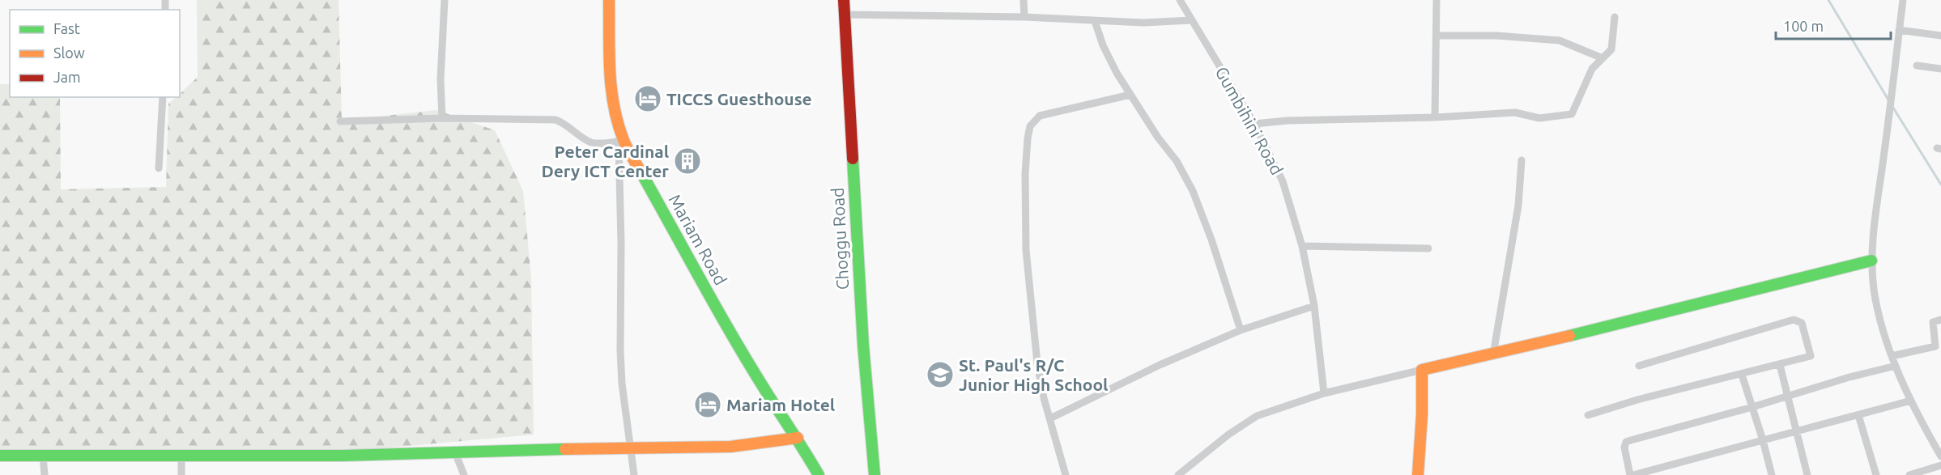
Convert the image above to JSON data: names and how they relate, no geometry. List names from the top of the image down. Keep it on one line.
{"streets":{"street":["Gumbihini Road","Choggu Road","Mariam Road"]},"places":{"hotel":["TICCS Guesthouse","Mariam Hotel"],"building":["Peter Cardinal Dery ICT Center"],"school or university":["St. Paul's R/C Junior High School"]},"legend":["Fast","Slow","Jam"],"scale_bar":"100 m"}
